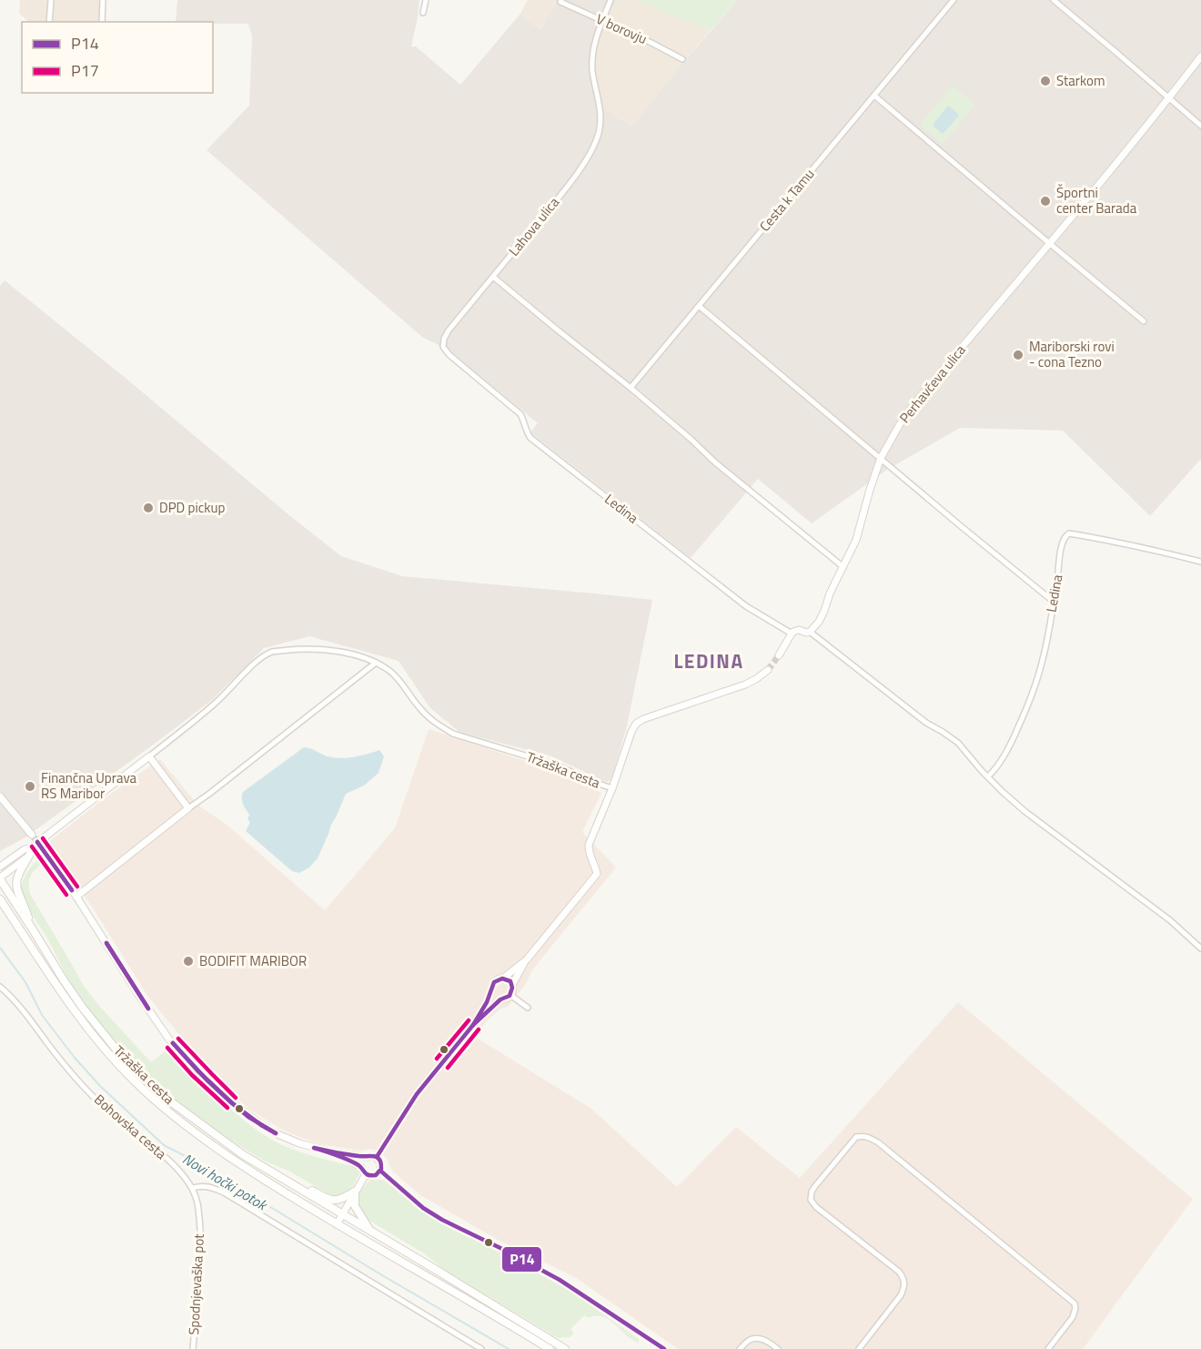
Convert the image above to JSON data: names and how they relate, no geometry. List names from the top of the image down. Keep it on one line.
{"streets":{"main road":["Tržaška cesta"],"street":["V borovju","Cesta k Tamu","Lahova ulica","Perhavčeva ulica","Ledina","Bohovska cesta","Spodnjevaška pot"]},"crossings":[["V borovju","Lahova ulica"],["Lahova ulica","Ledina"],["Bohovska cesta","Spodnjevaška pot"]],"districts":["LEDINA"],"water":["Novi hočki potok"],"places":["Starkom","Športni center Barada","Mariborski rovi - cona Tezno","DPD pickup","Finančna Uprava RS Maribor","BODIFIT MARIBOR"],"lines":["transit line P17","transit line P14"],"legend":["P14","P17"]}
